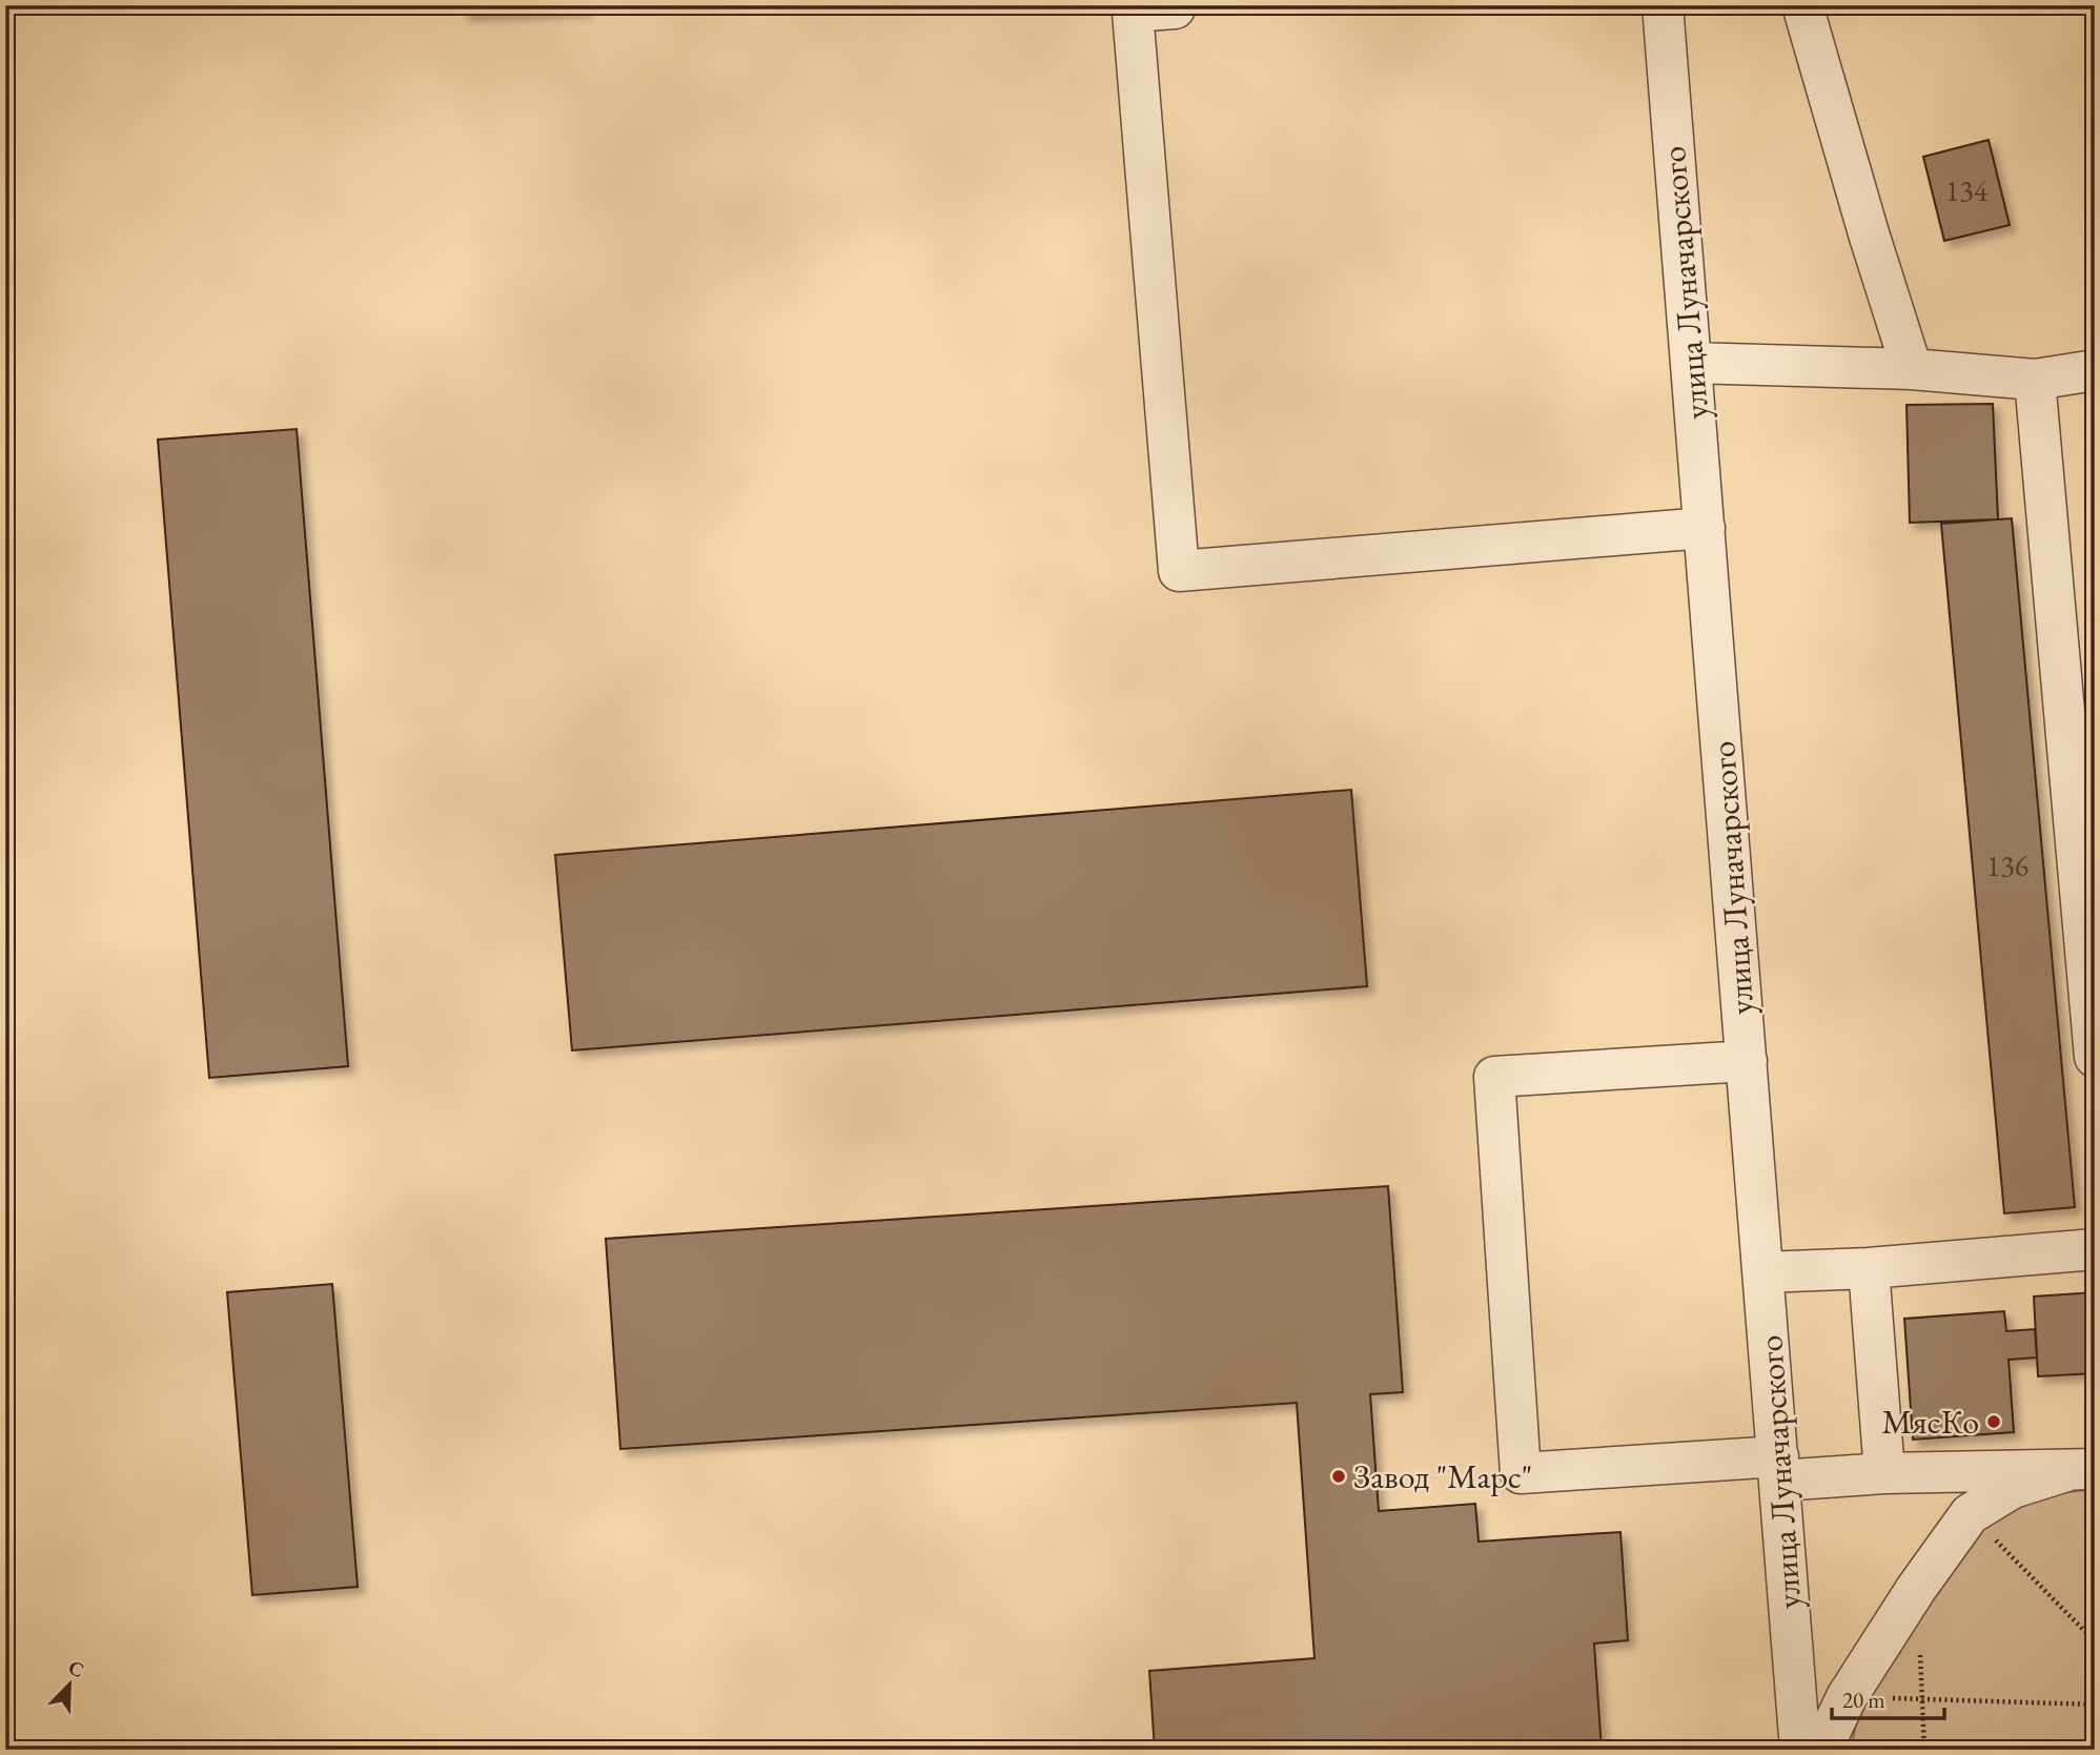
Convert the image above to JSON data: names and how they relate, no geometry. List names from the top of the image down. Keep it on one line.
{"streets":{"street":["улица Луначарского"]},"places":["МясКо","Завод \"Марс\""],"house_numbers":["134","136"],"scale_bar":"20 m","north":"top right"}
